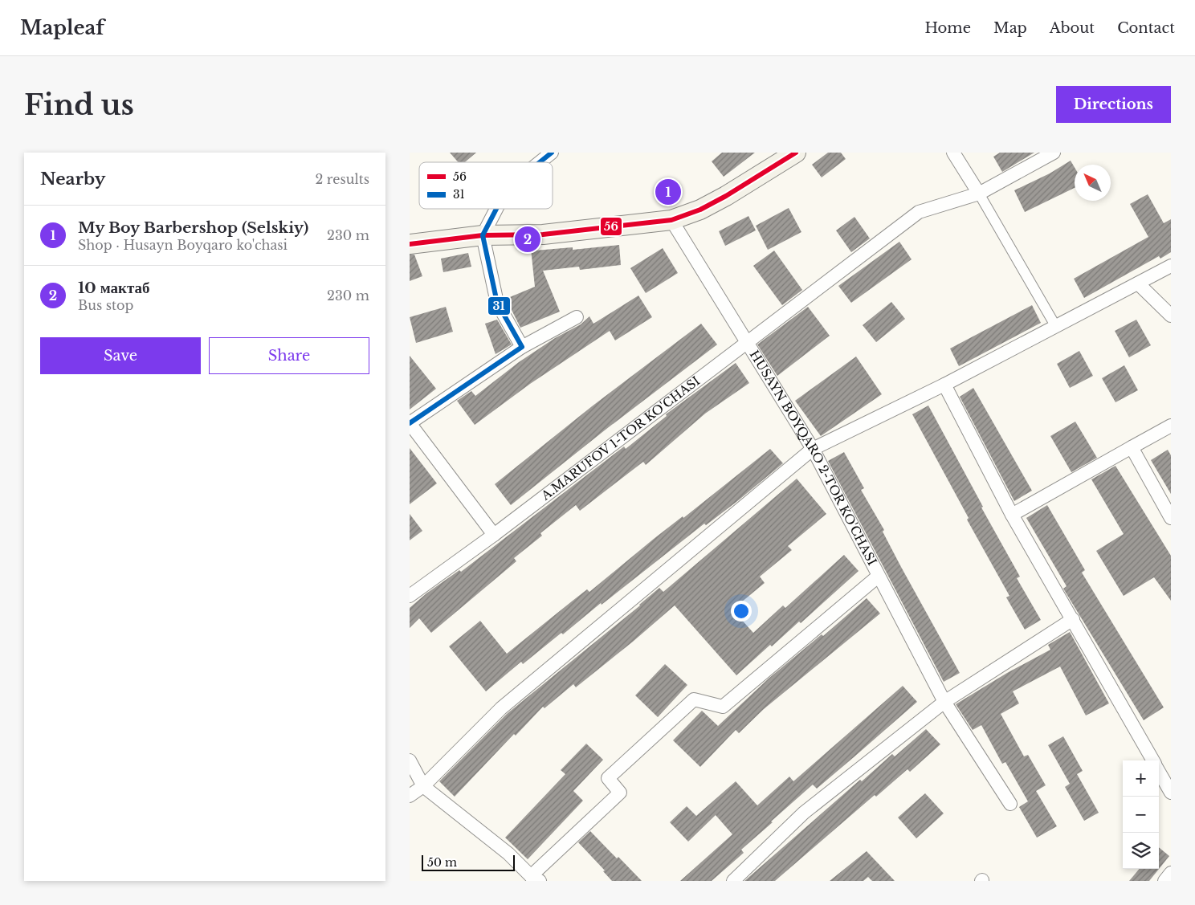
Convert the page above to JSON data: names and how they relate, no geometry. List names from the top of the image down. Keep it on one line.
{"streets":{"street":["A.MARUFOV 1-TOR KO'CHASI","HUSAYN BOYQARO 2-TOR KO'CHASI"]},"crossings":[["A.MARUFOV 1-TOR KO'CHASI","HUSAYN BOYQARO 2-TOR KO'CHASI"]],"lines":["transit line 56","transit line 31"],"legend":["56","31"],"scale_bar":"50 m","north":"top left","page":{"header":"Mapleaf","nav":["Home","Map","About","Contact"],"buttons":["Directions",["Save","Share"]],"title":"Find us","heading":["Nearby","2 results"],"pins":["1","2"],"list":[{"mark":"1","name":"My Boy Barbershop (Selskiy)","note":"Shop · Husayn Boyqaro ko'chasi","value":"230 m"},{"mark":"2","name":"10 мактаб","note":"Bus stop","value":"230 m"}],"map_buttons":["+","−"],"scale":"50 m"}}
